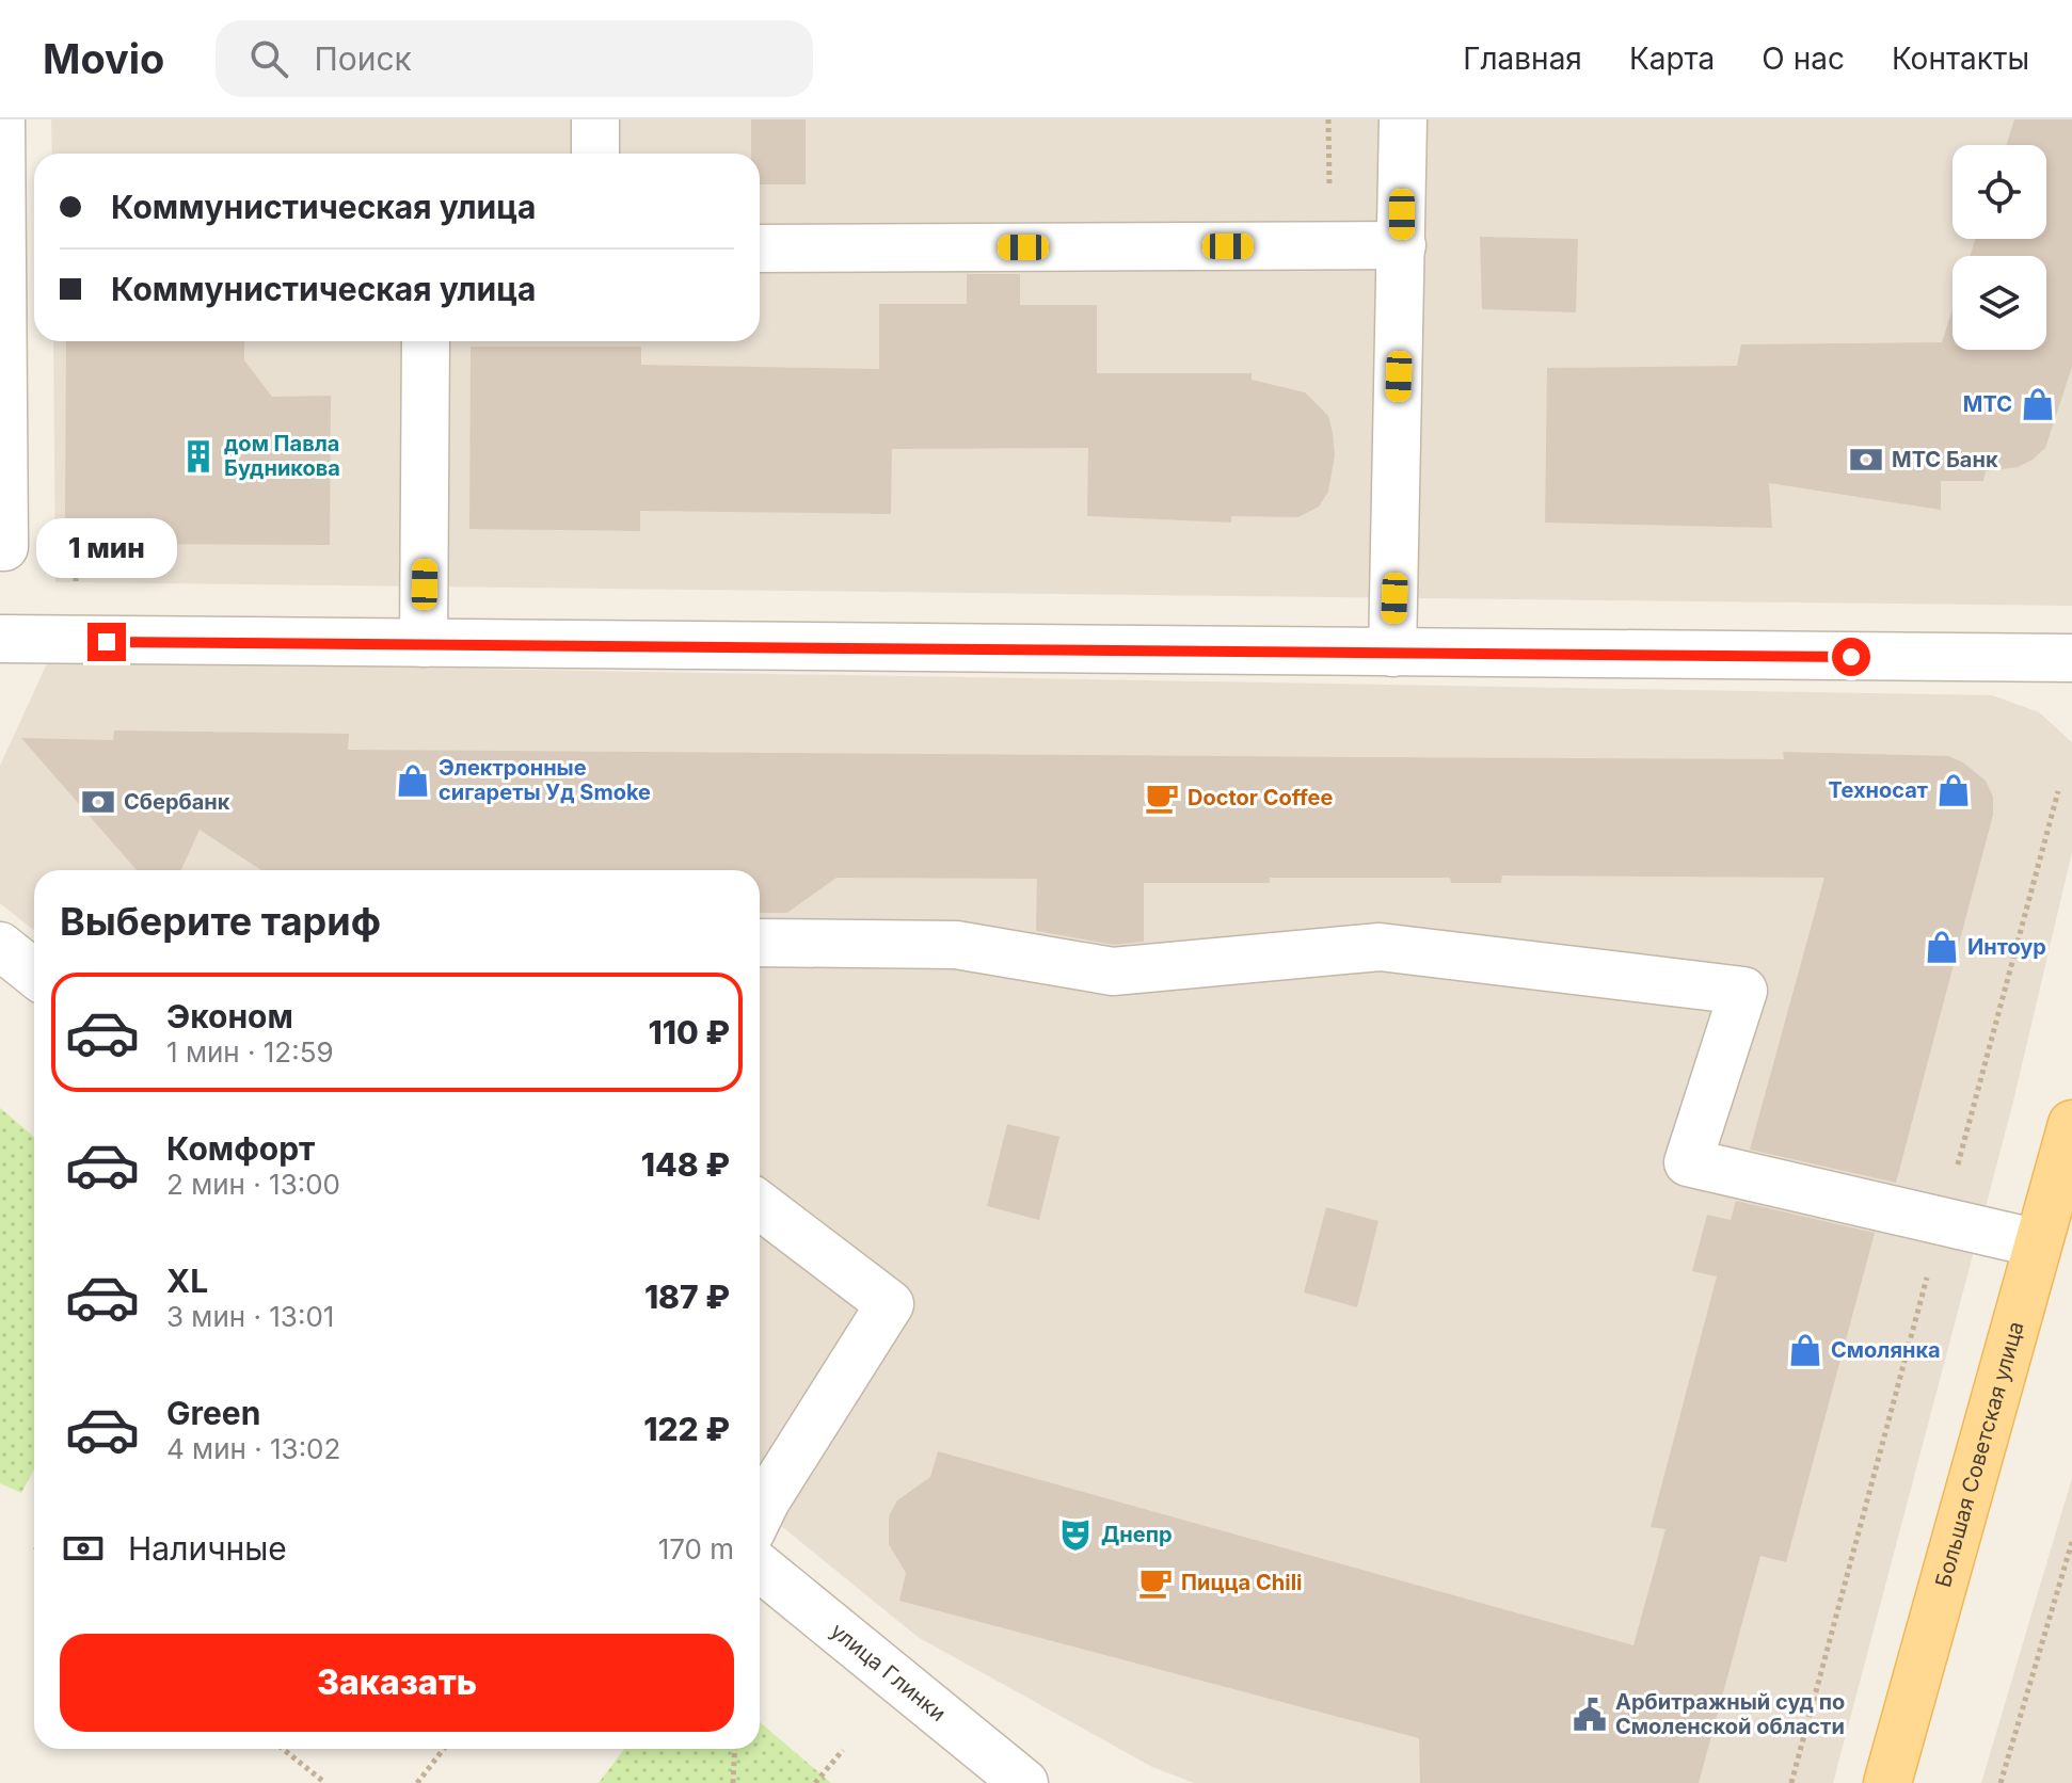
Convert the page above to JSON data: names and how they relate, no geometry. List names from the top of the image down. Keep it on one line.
{"streets":{"main road":["Большая Советская улица"],"street":["улица Глинки"]},"places":{"shop":["МТС","Электронные сигареты Уд Smoke","Техносат","Интоур","Смолянка"],"building":["дом Павла Будникова"],"bank":["МТС Банк","Сбербанк"],"cafe":["Doctor Coffee","Пицца Chili"],"theatre":["Днепр"],"public building":["Арбитражный суд по Смоленской области"]},"page":{"header":"Movio","search":"Поиск","nav":["Главная","Карта","О нас","Контакты"],"banner":["Коммунистическая улица","Коммунистическая улица"],"bubble":"1 мин","heading":"Выберите тариф","list":[{"name":"Эконом","note":"1 мин · 12:59","value":"110 ₽"},{"name":"Комфорт","note":"2 мин · 13:00","value":"148 ₽"},{"name":"XL","note":"3 мин · 13:01","value":"187 ₽"},{"name":"Green","note":"4 мин · 13:02","value":"122 ₽"}],"pay":["Наличные","170 m"],"buttons":"Заказать"}}
